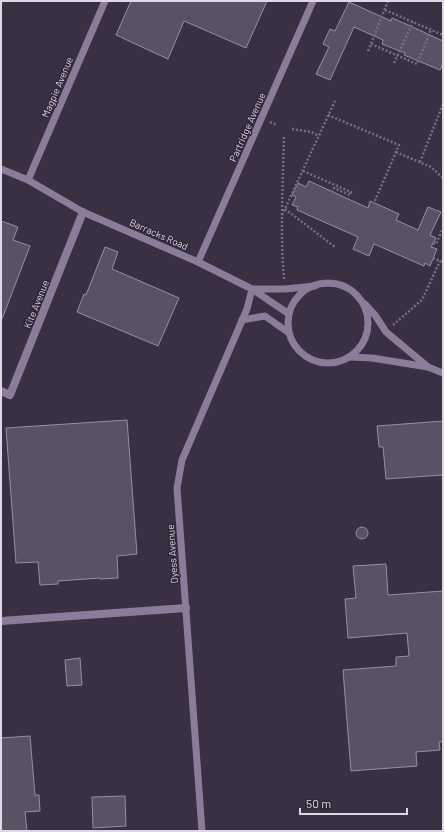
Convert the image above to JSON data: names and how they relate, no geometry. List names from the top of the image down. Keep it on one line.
{"streets":{"street":["Kite Avenue"],"lane":["Magpie Avenue","Partridge Avenue","Barracks Road","Dyess Avenue"]},"crossings":[["Magpie Avenue","Barracks Road"],["Partridge Avenue","Barracks Road"],["Barracks Road","Kite Avenue"],["Barracks Road","Dyess Avenue"]],"scale_bar":"50 m"}
